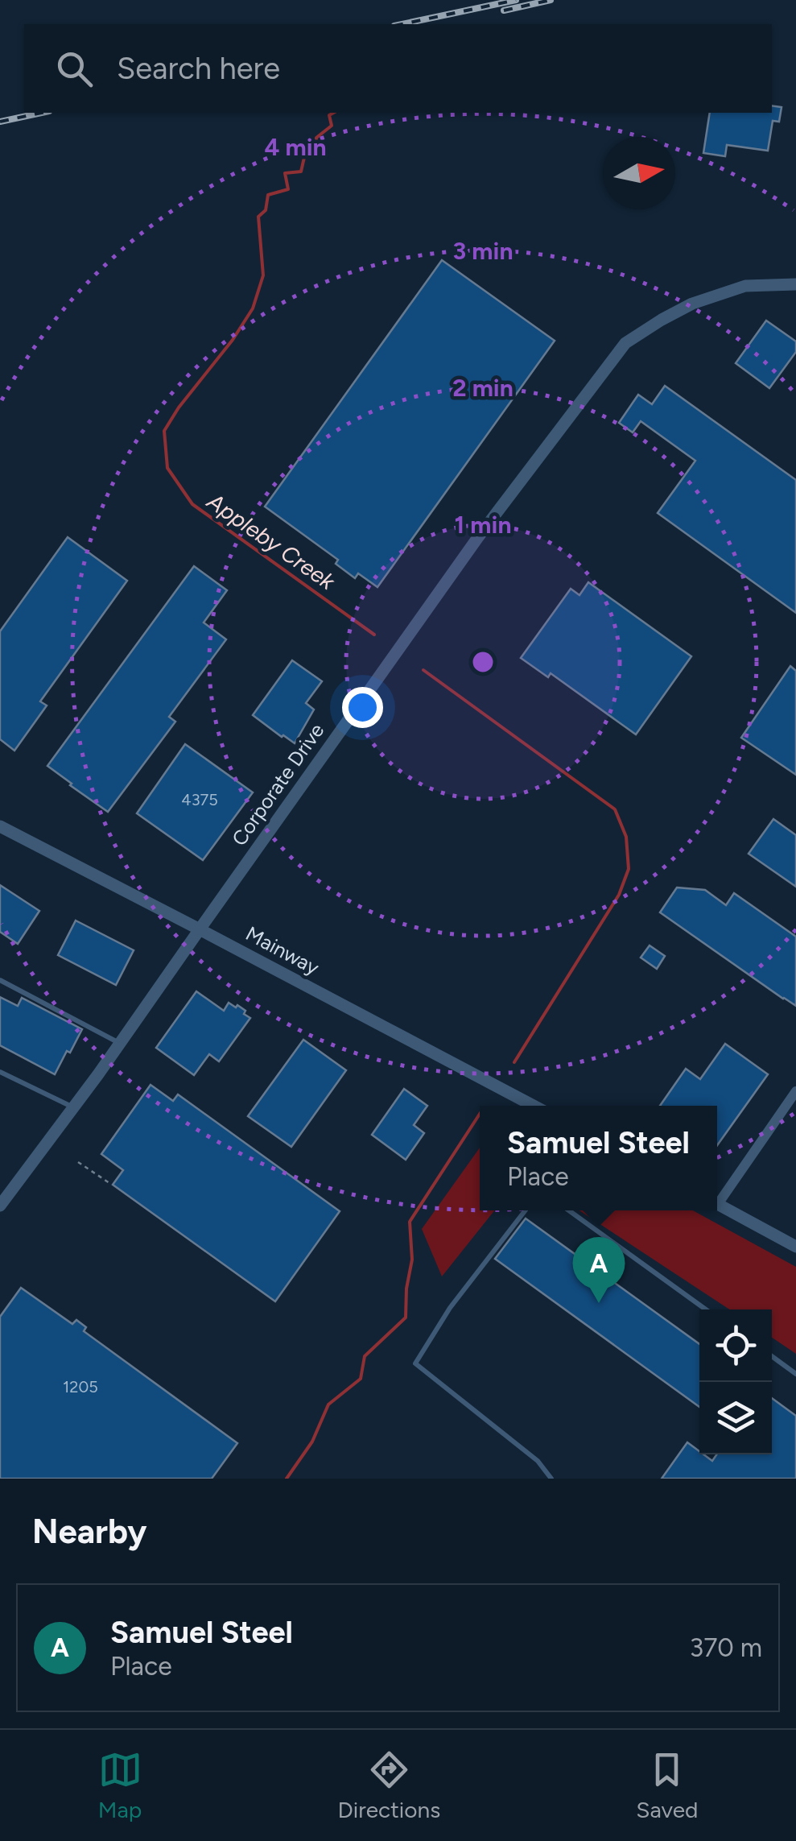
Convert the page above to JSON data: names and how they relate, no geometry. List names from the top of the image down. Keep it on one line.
{"streets":{"street":["Corporate Drive","Mainway"]},"crossings":[["Corporate Drive","Mainway"]],"water":["Appleby Creek"],"house_numbers":["4375","1205"],"north":"right","page":{"search":"Search here","popup":["Samuel Steel","Place"],"pins":"A","heading":"Nearby","list":[{"mark":"A","name":"Samuel Steel","note":"Place","value":"370 m"}],"nav":["Map","Directions","Saved"]},"rings":["4 min","3 min","2 min","1 min"]}
